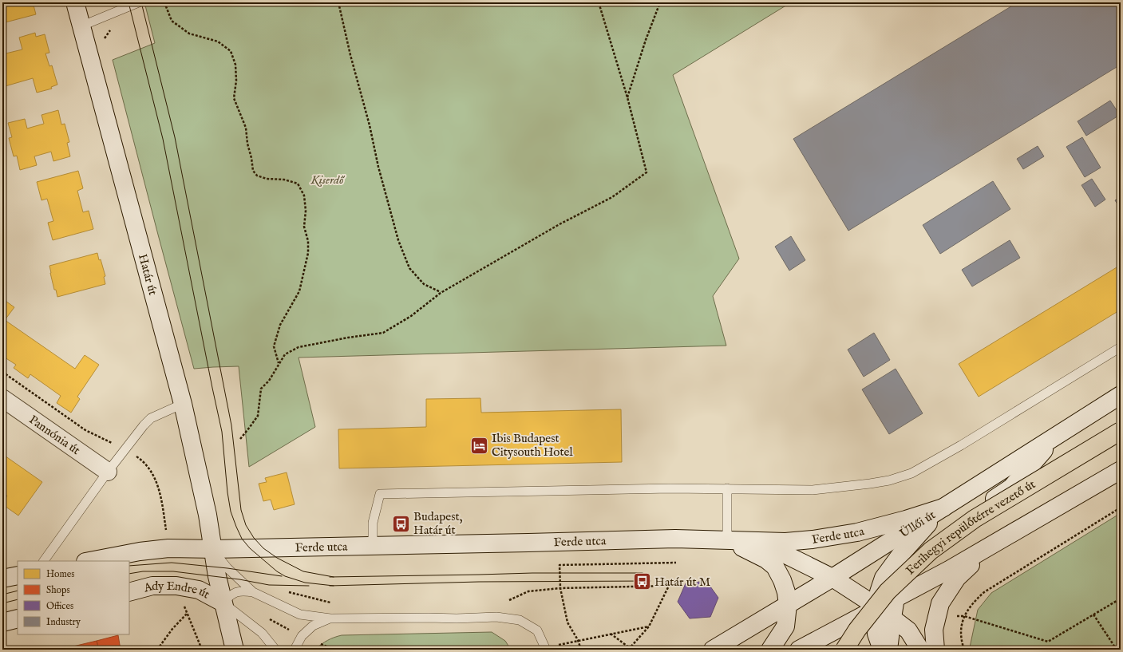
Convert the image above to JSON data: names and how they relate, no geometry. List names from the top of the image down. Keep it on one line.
{"streets":{"main road":["Határ út","Pannónia út","Üllői út","Ferihegyi repülőtérre vezető út","Ferde utca","Ady Endre út"]},"crossings":[["Határ út","Ferde utca"],["Határ út","Ady Endre út"],["Üllői út","Ferde utca"]],"parks":["Kiserdő"],"places":{"hotel":["Ibis Budapest Citysouth Hotel"],"bus stop":["Budapest, Határ út","Határ út M"]},"legend":["Homes","Shops","Offices","Industry"]}
